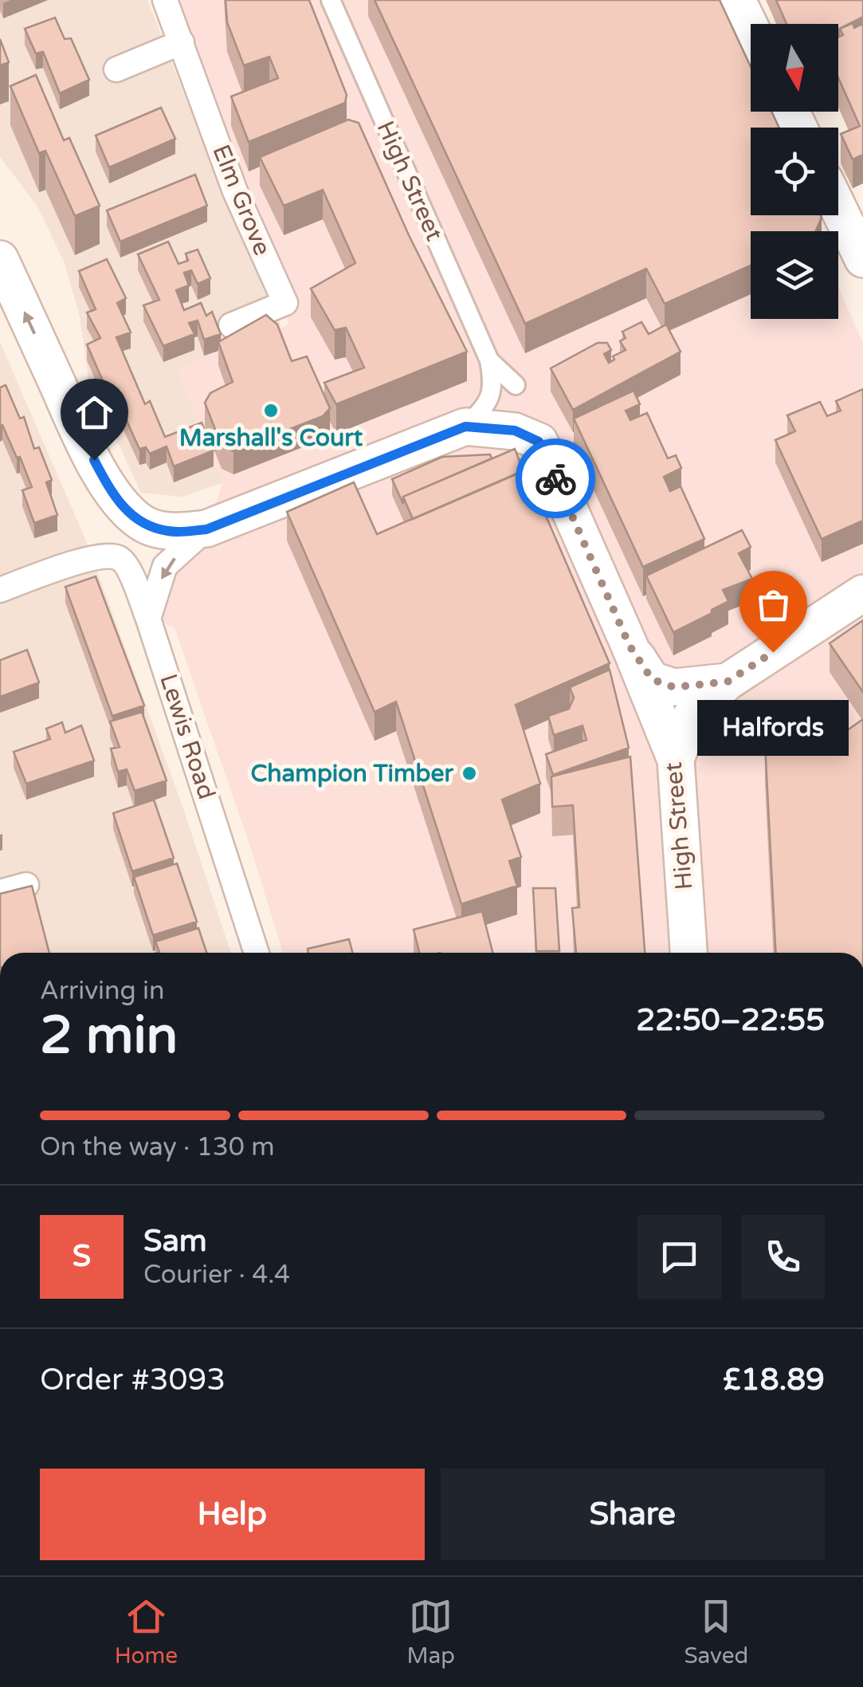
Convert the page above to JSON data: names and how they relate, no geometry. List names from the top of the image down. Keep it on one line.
{"streets":{"main road":["High Street"],"street":["Elm Grove","Lewis Road"]},"places":["Marshall's Court","Halfords","Champion Timber"],"north":"bottom","page":{"bubble":"Halfords","heading":["2 min","Arriving in","22:50–22:55"],"panel":["Sam","Courier · 4.4","Order #3093","£18.89"],"bar":"On the way · 130 m","round":"S","buttons":["Help","Share"],"tabs":["Home","Map","Saved"]}}
